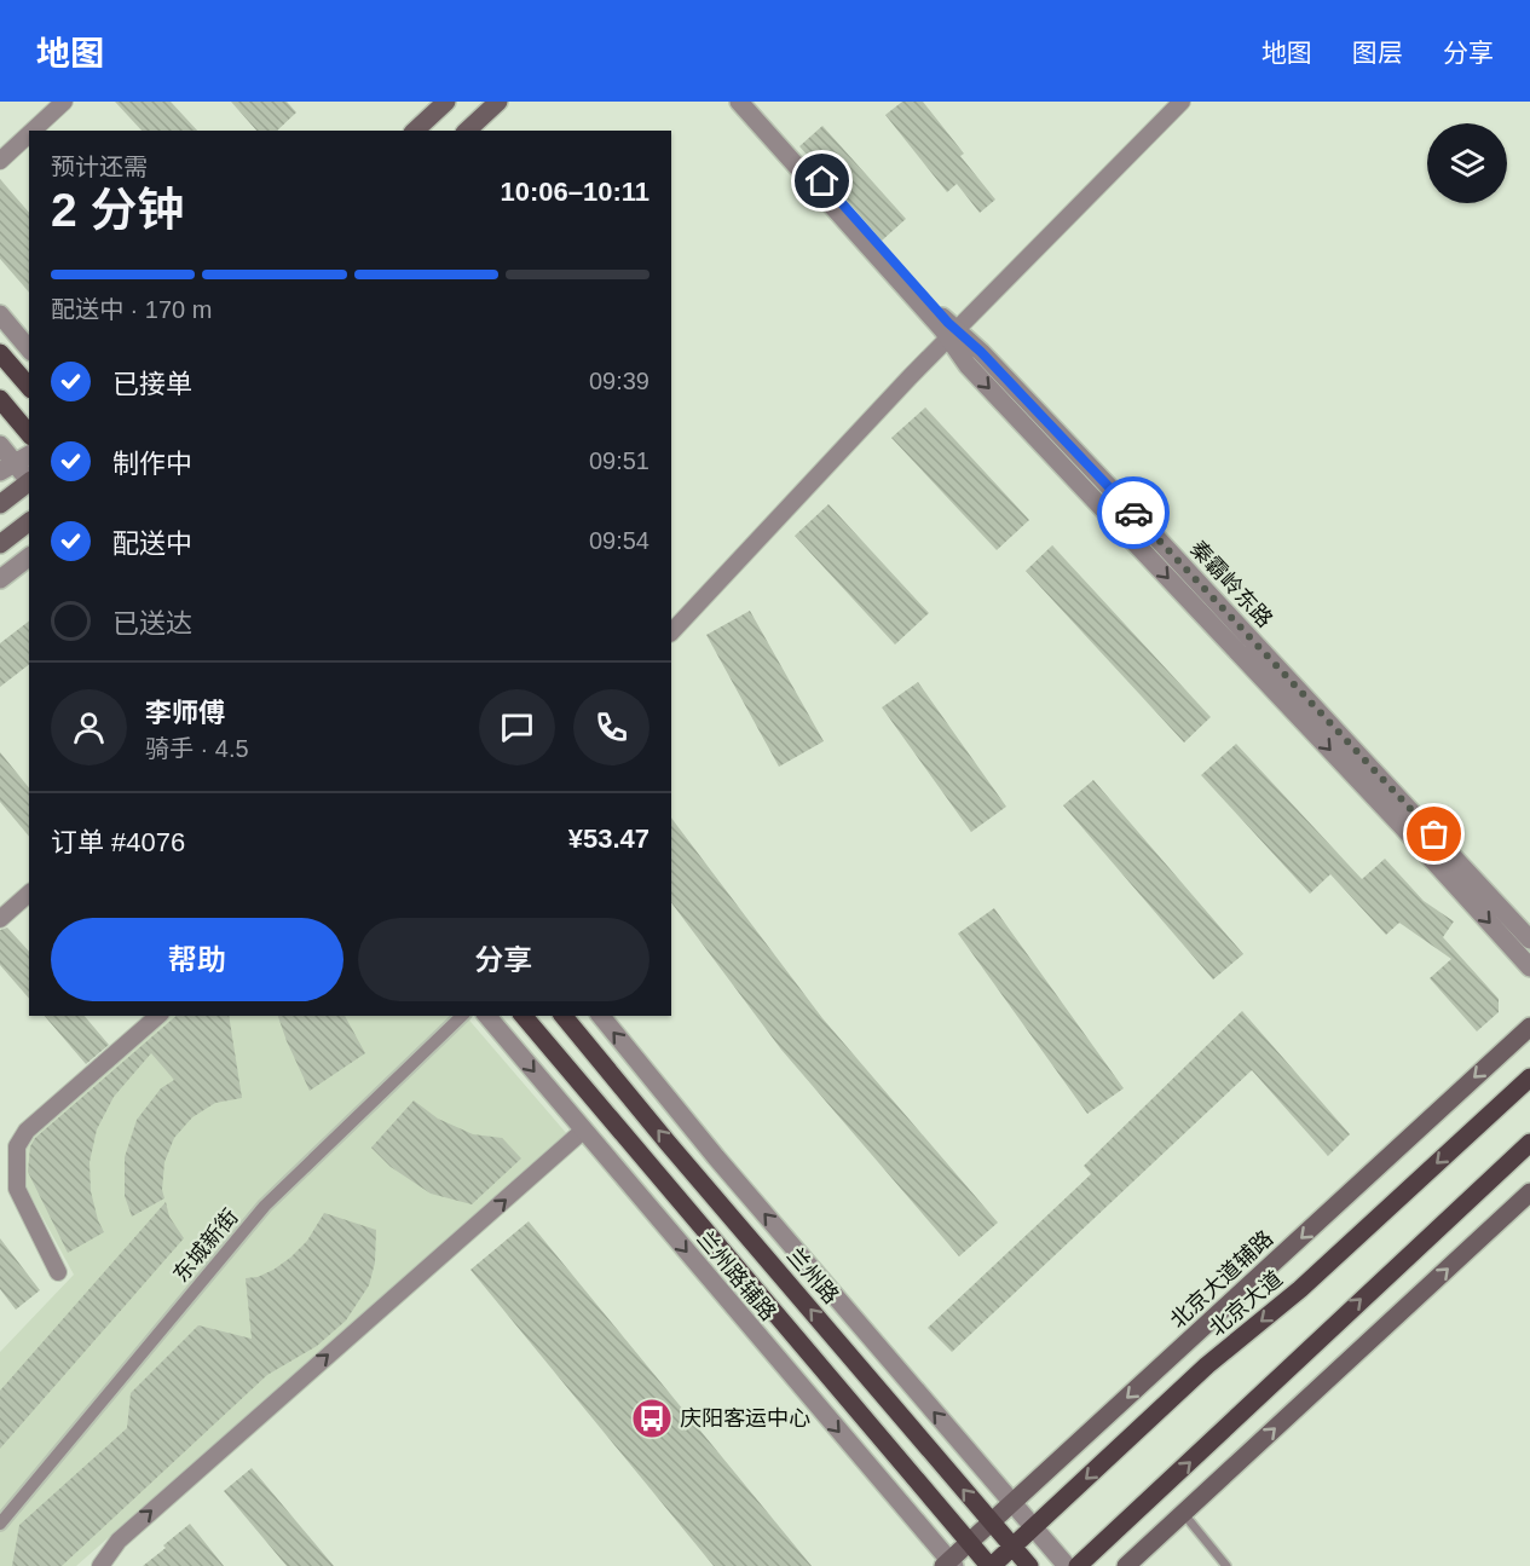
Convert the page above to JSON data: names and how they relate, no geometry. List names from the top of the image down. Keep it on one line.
{"streets":{"main road":["兰州路","北京大道辅路","北京大道"],"street":["秦霸岭东路","东城新街","兰州路辅路"]},"crossings":[["兰州路辅路","北京大道辅路"],["兰州路","北京大道辅路"],["兰州路","北京大道"]],"places":{"bus stop":["庆阳客运中心"]},"page":{"header":"地图","nav":["地图","图层","分享"],"heading":["2 分钟","预计还需","10:06–10:11"],"panel":["李师傅","骑手 · 4.5","订单 #4076","¥53.47"],"bar":"配送中 · 170 m","list":[["已接单","09:39"],["制作中","09:51"],["配送中","09:54"],"已送达"],"buttons":["帮助","分享"]}}
